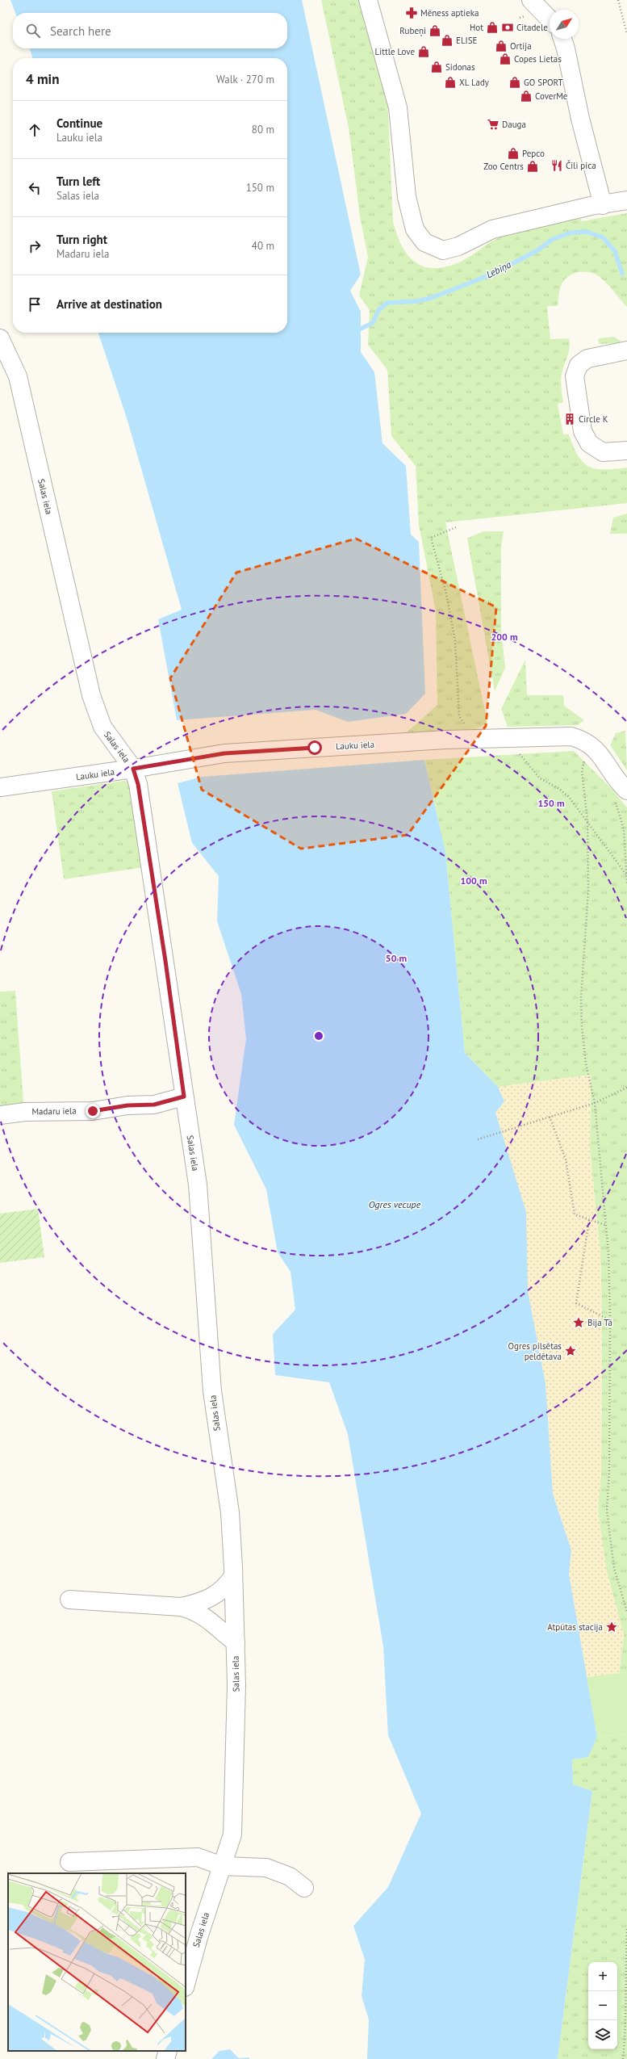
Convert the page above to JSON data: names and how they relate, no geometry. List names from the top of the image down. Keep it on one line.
{"streets":{"street":["Salas iela","Lauku iela","Madaru iela"]},"crossings":[["Salas iela","Lauku iela"],["Salas iela","Madaru iela"]],"water":["Lebiņa","Ogres vecupe"],"places":{"pharmacy":["Mēness aptieka"],"shop":["Hot","Rubeņi","ELISE","Ortija","Little Love","Copes Lietas","Sidonas","XL Lady","GO SPORT","CoverMe","Pepco","Zoo Centrs"],"bank":["Citadele"],"supermarket":["Dauga"],"restaurant":["Čili pica"],"building":["Circle K"],"place":["Bija Tā","Ogres pilsētas peldētava","Atpūtas stacija"]},"north":"top right","page":{"search":"Search here","heading":["4 min","Walk · 270 m"],"list":[["Continue","Lauku iela","80 m"],["Turn left","Salas iela","150 m"],["Turn right","Madaru iela","40 m"],"Arrive at destination"],"map_buttons":["+","−"]},"rings":["200 m","150 m","100 m","50 m"]}
